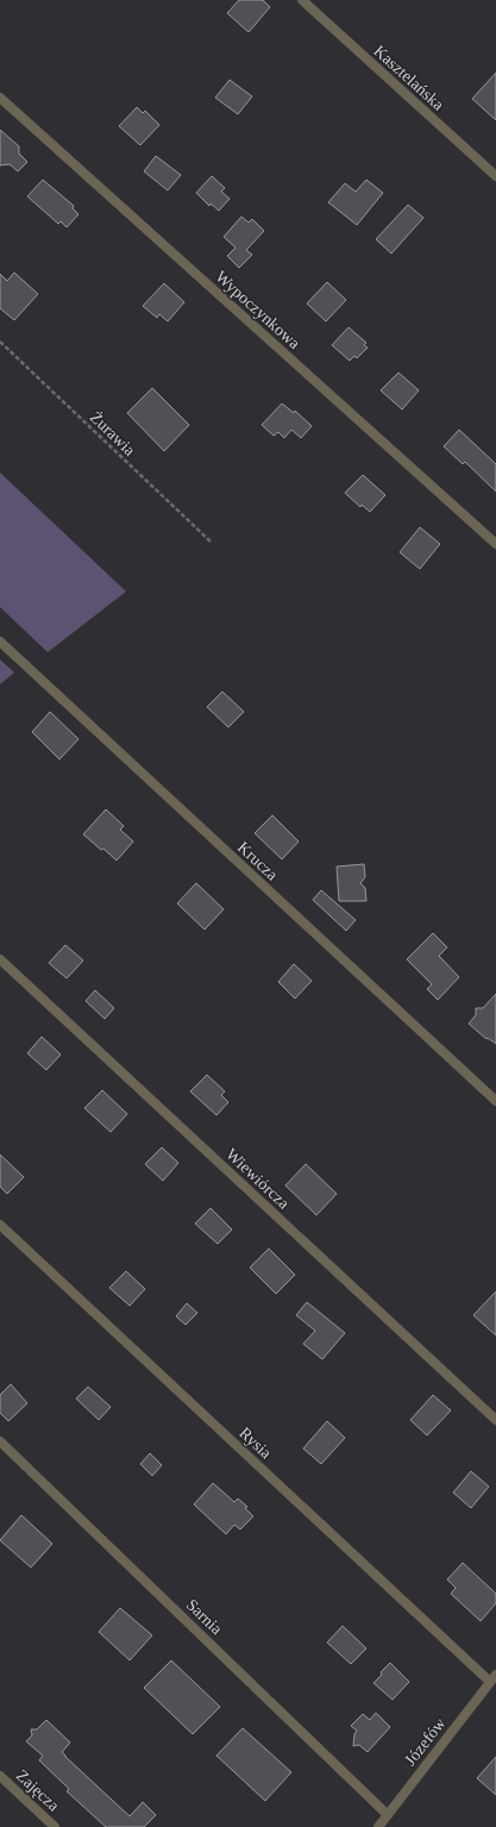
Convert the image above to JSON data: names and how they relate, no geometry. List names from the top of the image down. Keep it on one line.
{"streets":{"street":["Kasztelańska","Wypoczynkowa","Krucza","Wiewiórcza","Rysia","Sarnia","Józefów","Zajęcza"],"path":["Żurawia"]},"crossings":[["Rysia","Józefów"],["Sarnia","Józefów"]]}
